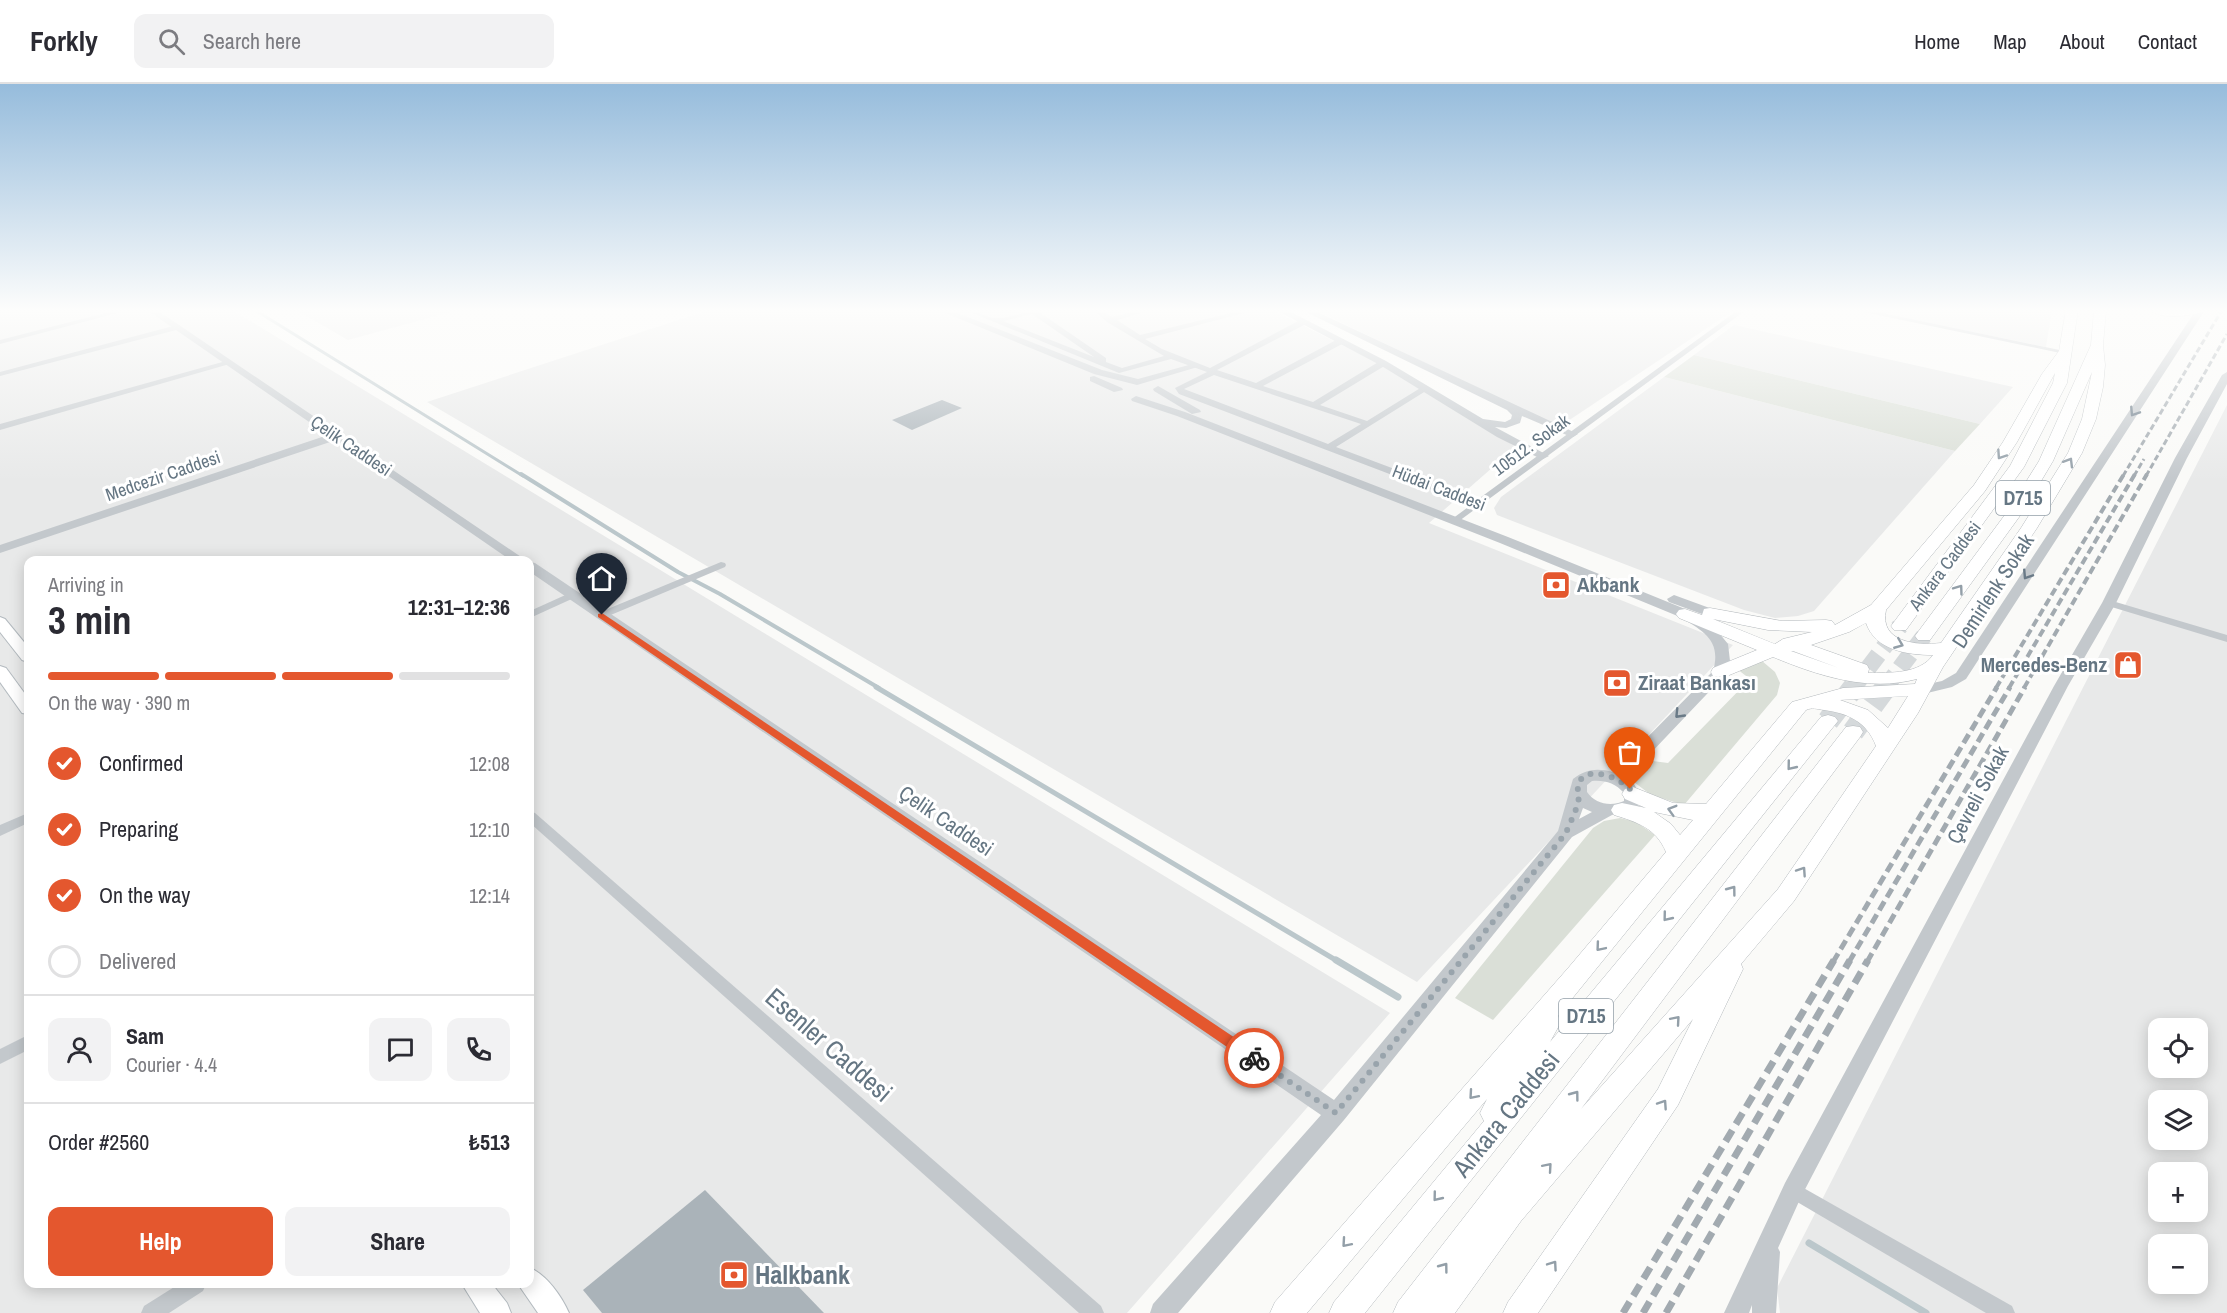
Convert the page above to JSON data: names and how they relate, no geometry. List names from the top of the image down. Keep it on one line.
{"streets":{"highway":["D715","Ankara Caddesi"],"street":["10512. Sokak","Çelik Caddesi","Medcezir Caddesi","Hüdai Caddesi","Demirlenk Sokak","Çevreli Sokak","Esenler Caddesi"]},"crossings":[["10512. Sokak","Hüdai Caddesi"],["Çelik Caddesi","Medcezir Caddesi"]],"one_way":["Demirlenk Sokak"],"places":{"bank":["Akbank","Ziraat Bankası","Halkbank"],"shop":["Mercedes-Benz"]},"page":{"header":"Forkly","search":"Search here","nav":["Home","Map","About","Contact"],"heading":["3 min","Arriving in","12:31–12:36"],"panel":["Sam","Courier · 4.4","Order #2560","₺513"],"bar":"On the way · 390 m","list":[["Confirmed","12:08"],["Preparing","12:10"],["On the way","12:14"],"Delivered"],"map_buttons":["+","−"],"buttons":["Help","Share"]}}
